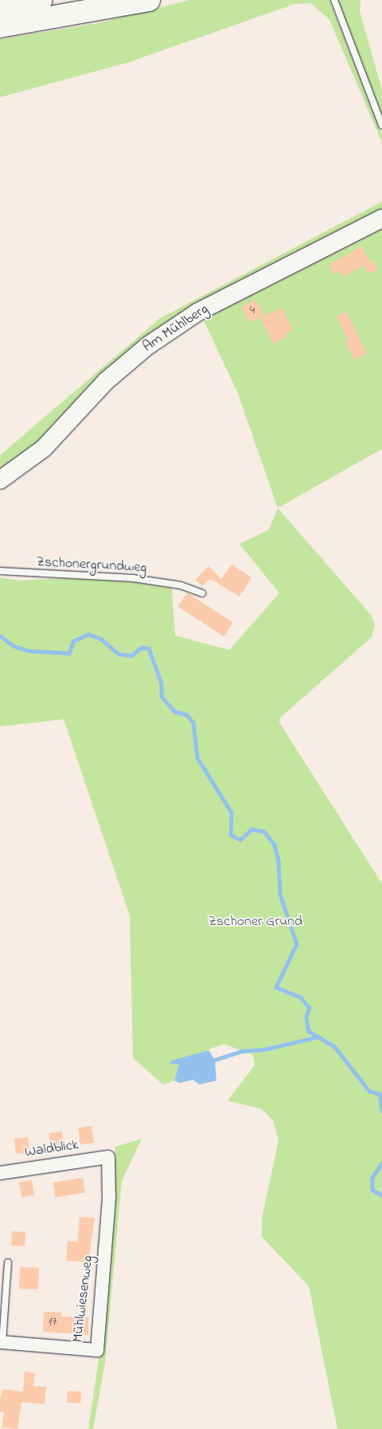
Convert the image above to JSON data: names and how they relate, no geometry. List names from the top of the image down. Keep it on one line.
{"streets":{"street":["Am Mühlberg","Waldblick","Mühlwiesenweg"],"lane":["Zschonergrundweg"]},"crossings":[["Waldblick","Mühlwiesenweg"]],"parks":["Zschoner Grund"],"house_numbers":["4","17"]}
